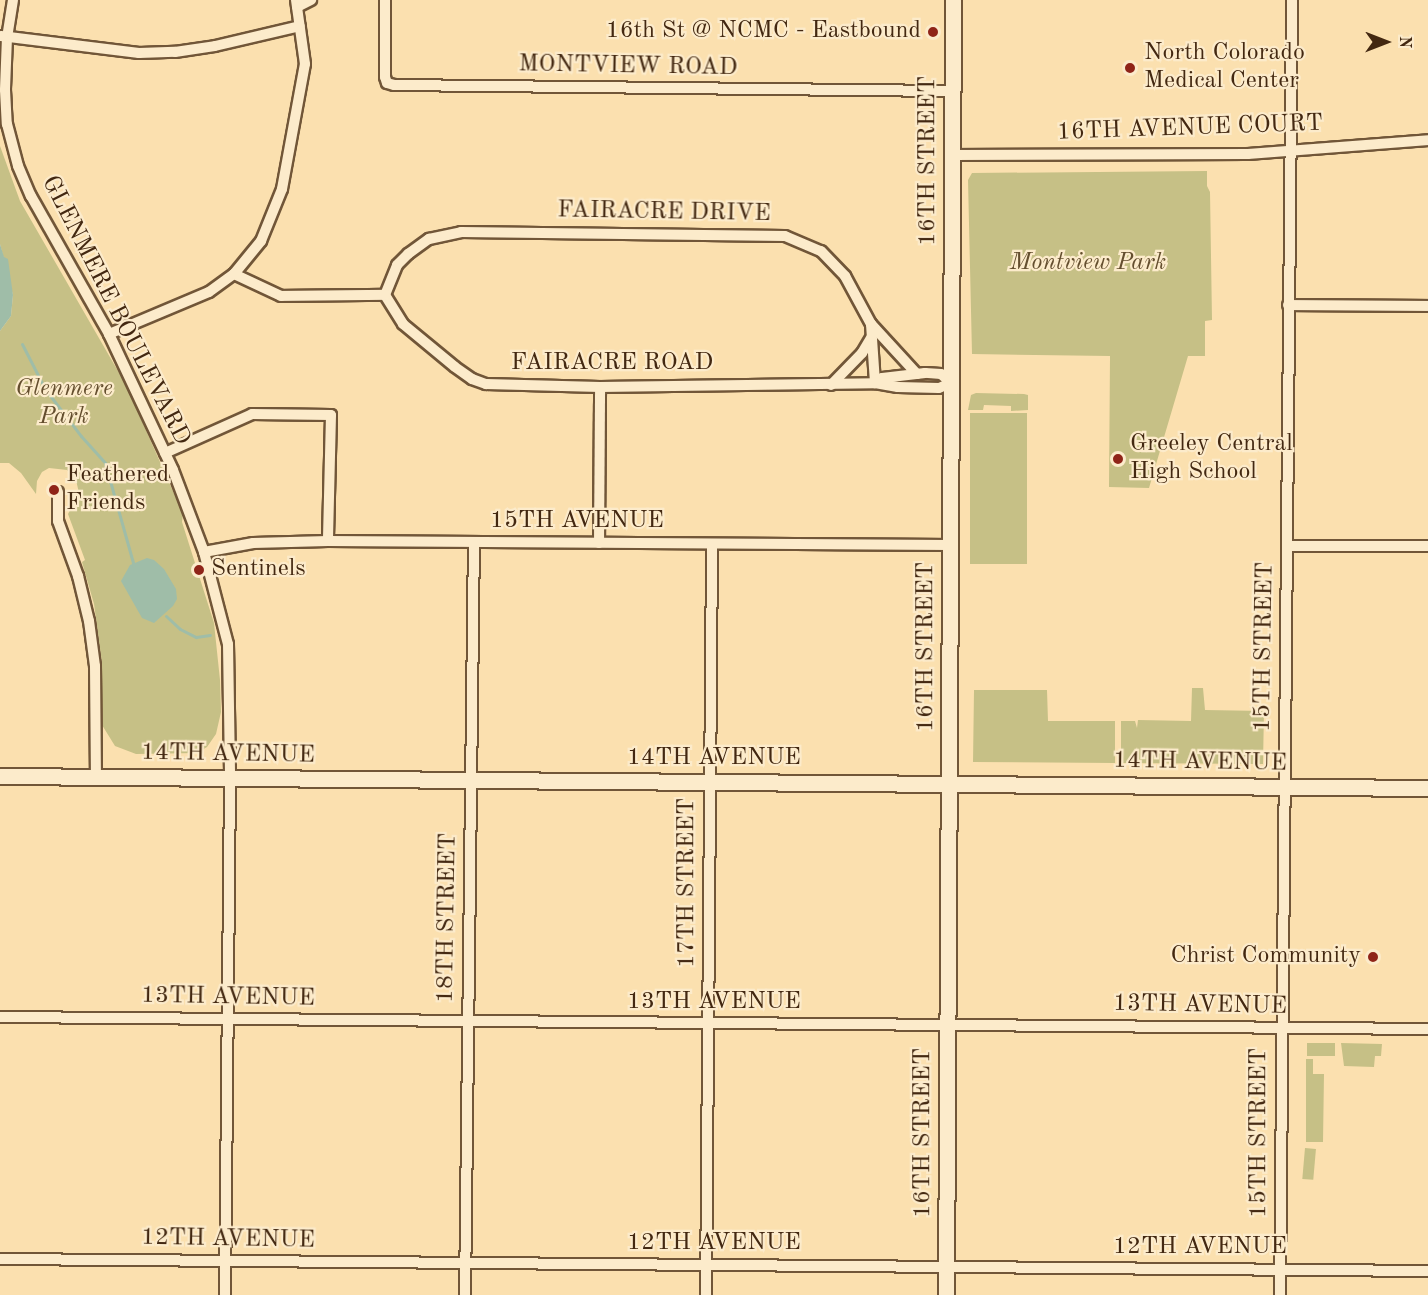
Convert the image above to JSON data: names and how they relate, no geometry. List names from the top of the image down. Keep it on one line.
{"streets":{"street":["MONTVIEW ROAD","16TH AVENUE COURT","16TH STREET","FAIRACRE DRIVE","GLENMERE BOULEVARD","FAIRACRE ROAD","15TH AVENUE","15TH STREET","14TH AVENUE","17TH STREET","18TH STREET","13TH AVENUE","12TH AVENUE"]},"crossings":[["MONTVIEW ROAD","16TH STREET"],["16TH AVENUE COURT","16TH STREET"],["16TH AVENUE COURT","15TH STREET"],["16TH STREET","FAIRACRE ROAD"],["16TH STREET","15TH AVENUE"],["16TH STREET","14TH AVENUE"],["16TH STREET","13TH AVENUE"],["16TH STREET","12TH AVENUE"],["FAIRACRE DRIVE","FAIRACRE ROAD"],["GLENMERE BOULEVARD","15TH AVENUE"],["GLENMERE BOULEVARD","14TH AVENUE"],["GLENMERE BOULEVARD","13TH AVENUE"],["GLENMERE BOULEVARD","12TH AVENUE"],["15TH AVENUE","17TH STREET"],["15TH AVENUE","18TH STREET"],["15TH STREET","14TH AVENUE"],["15TH STREET","13TH AVENUE"],["15TH STREET","12TH AVENUE"],["14TH AVENUE","17TH STREET"],["14TH AVENUE","18TH STREET"],["17TH STREET","13TH AVENUE"],["17TH STREET","12TH AVENUE"],["18TH STREET","13TH AVENUE"],["18TH STREET","12TH AVENUE"]],"parks":["Montview Park","Glenmere Park"],"places":["16th St @ NCMC - Eastbound","North Colorado Medical Center","Greeley Central High School","Feathered Friends","Sentinels","Christ Community"],"north":"right"}
